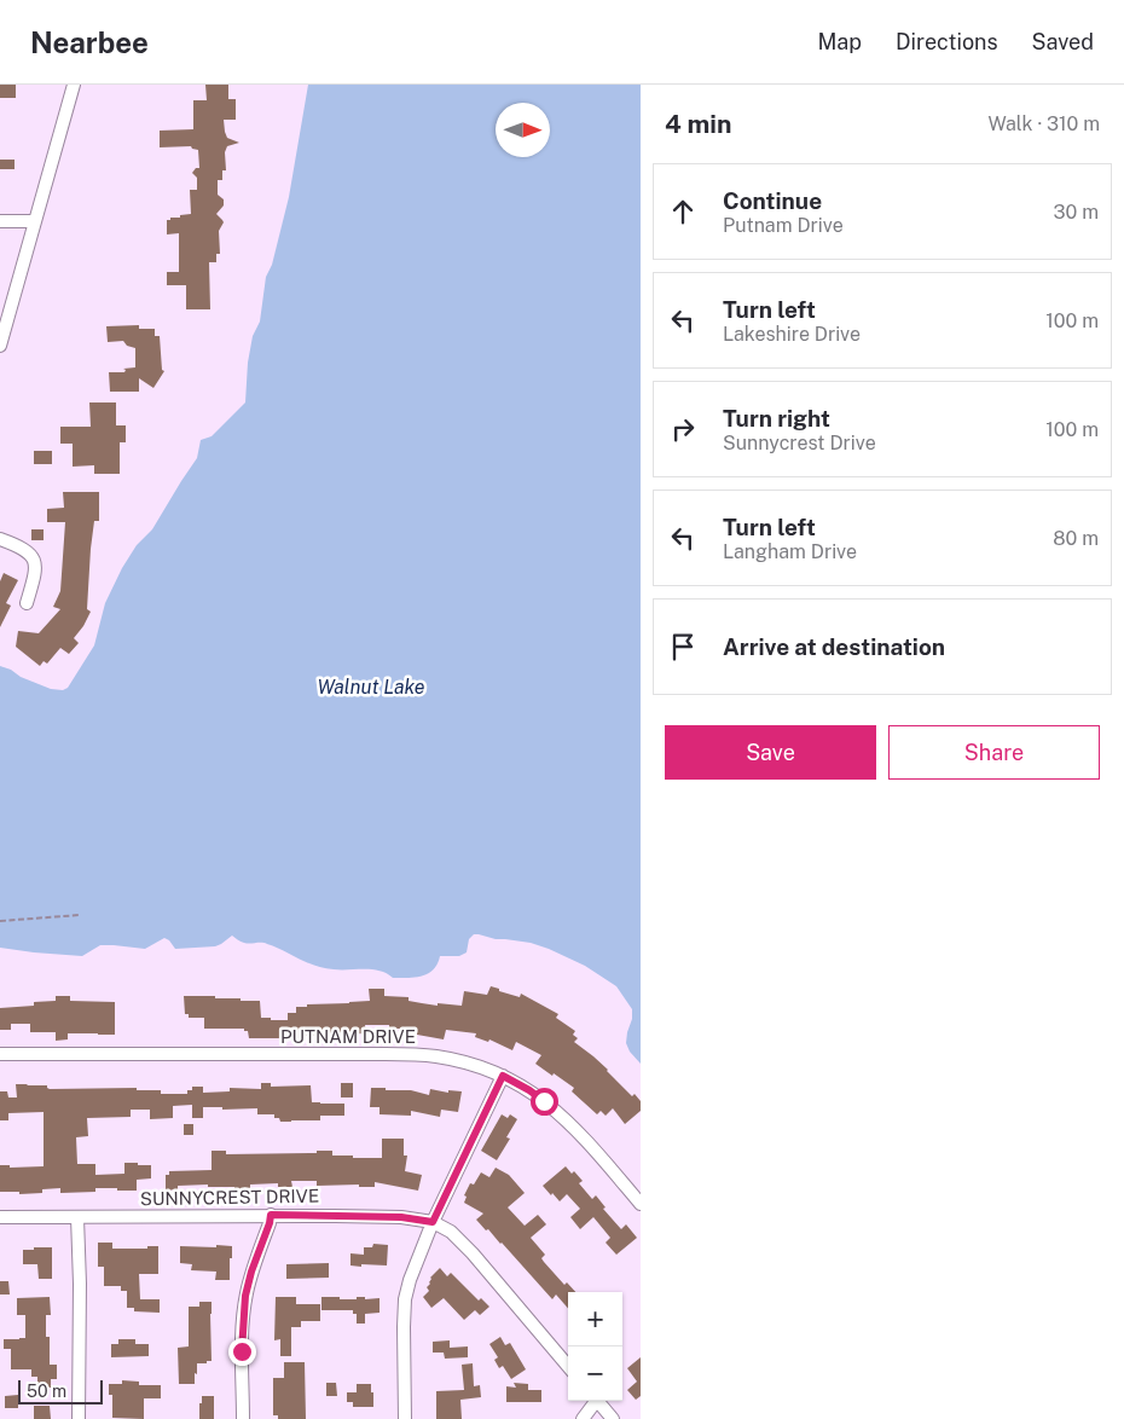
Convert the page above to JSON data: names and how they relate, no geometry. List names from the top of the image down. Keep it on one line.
{"streets":{"street":["PUTNAM DRIVE","SUNNYCREST DRIVE"]},"water":["Walnut Lake"],"scale_bar":"50 m","north":"right","page":{"header":"Nearbee","nav":["Map","Directions","Saved"],"heading":["4 min","Walk · 310 m"],"list":[["Continue","Putnam Drive","30 m"],["Turn left","Lakeshire Drive","100 m"],["Turn right","Sunnycrest Drive","100 m"],["Turn left","Langham Drive","80 m"],"Arrive at destination"],"buttons":["Save","Share"],"map_buttons":["+","−"],"scale":"50 m"}}
